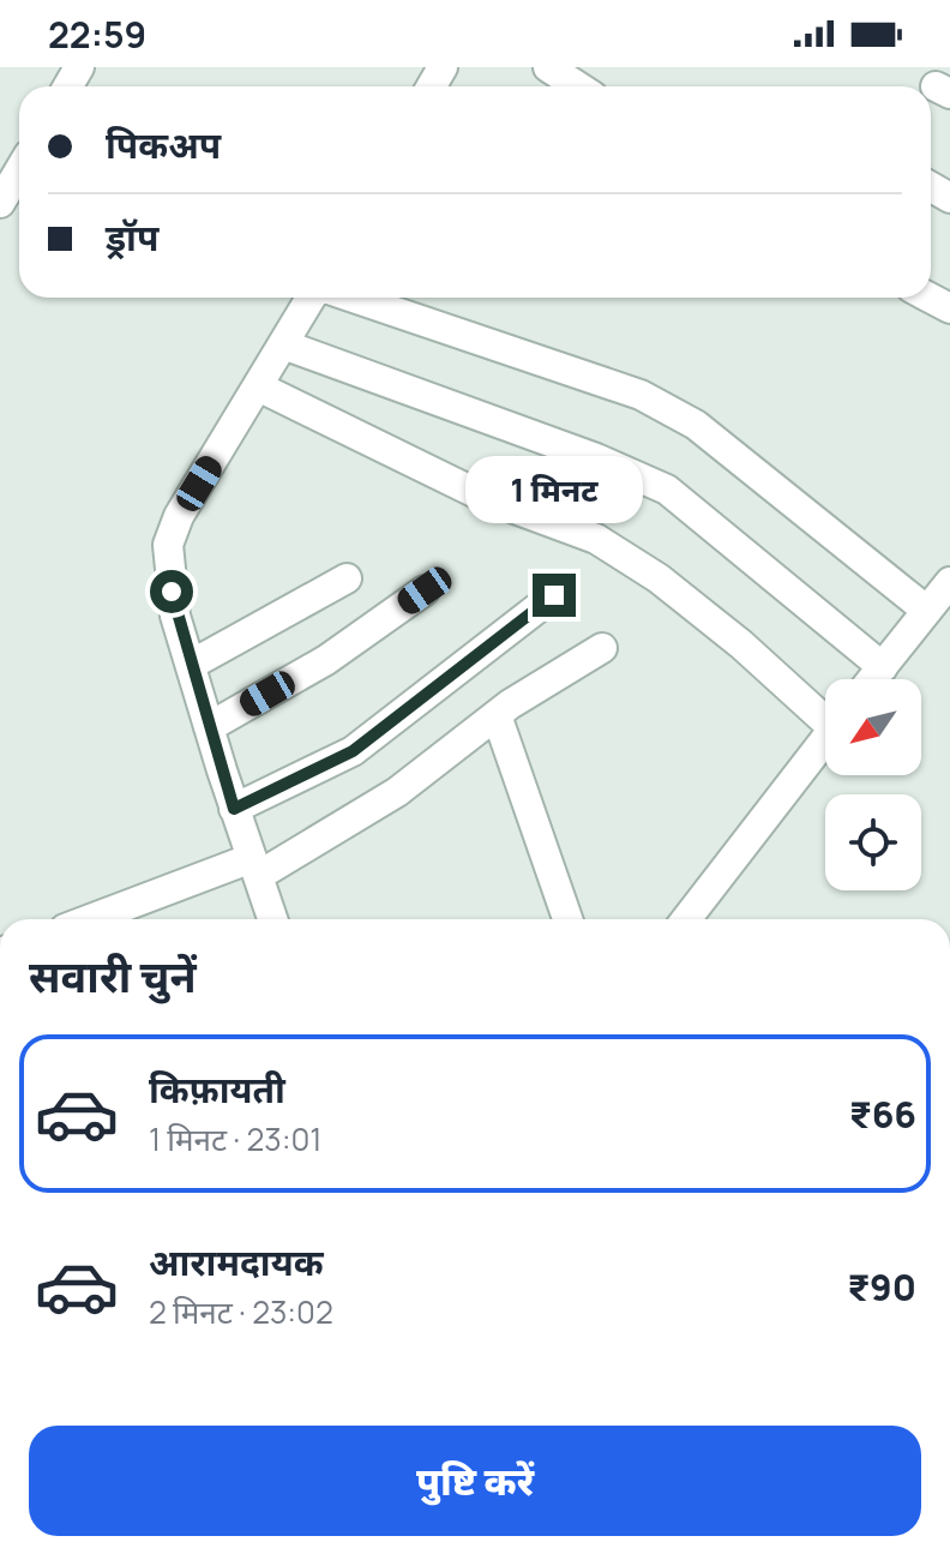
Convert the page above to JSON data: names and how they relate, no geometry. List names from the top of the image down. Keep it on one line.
{"north":"bottom left","page":{"status":"22:59","banner":["पिकअप","ड्रॉप"],"bubble":"1 मिनट","heading":"सवारी चुनें","list":[{"name":"किफ़ायती","note":"1 मिनट · 23:01","value":"₹66"},{"name":"आरामदायक","note":"2 मिनट · 23:02","value":"₹90"}],"buttons":"पुष्टि करें"}}
